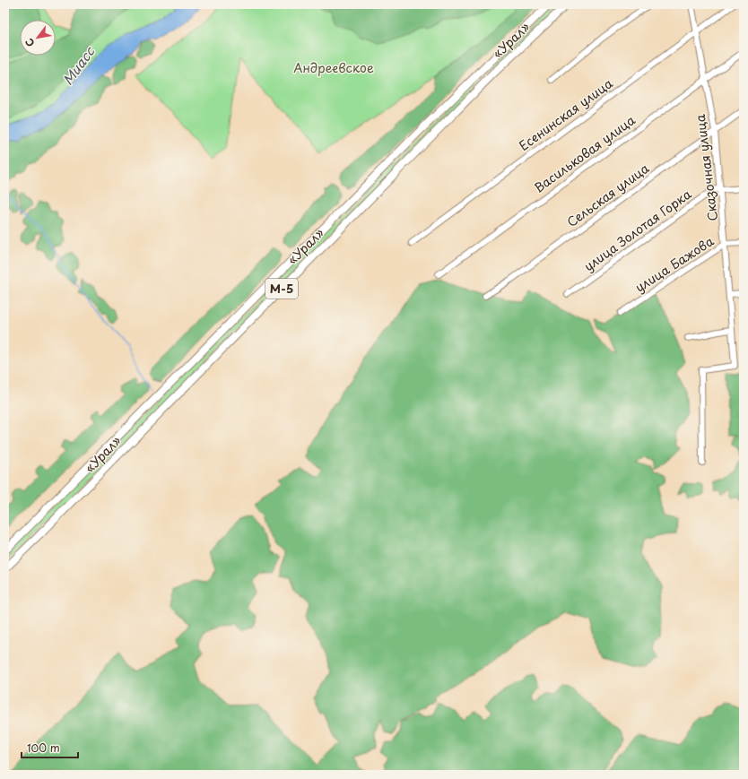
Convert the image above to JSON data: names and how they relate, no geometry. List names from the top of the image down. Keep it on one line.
{"streets":{"main road":["«Урал»","М-5"],"street":["Есенинская улица","Васильковая улица","Сказочная улица","Сельская улица","улица Золотая Горка","улица Бажова"]},"crossings":[["Есенинская улица","Сказочная улица"],["Васильковая улица","Сказочная улица"],["Сказочная улица","Сельская улица"],["Сказочная улица","улица Золотая Горка"],["Сказочная улица","улица Бажова"]],"water":["Миасс"],"parks":["Андреевское"],"scale_bar":"100 m","north":"bottom left"}
